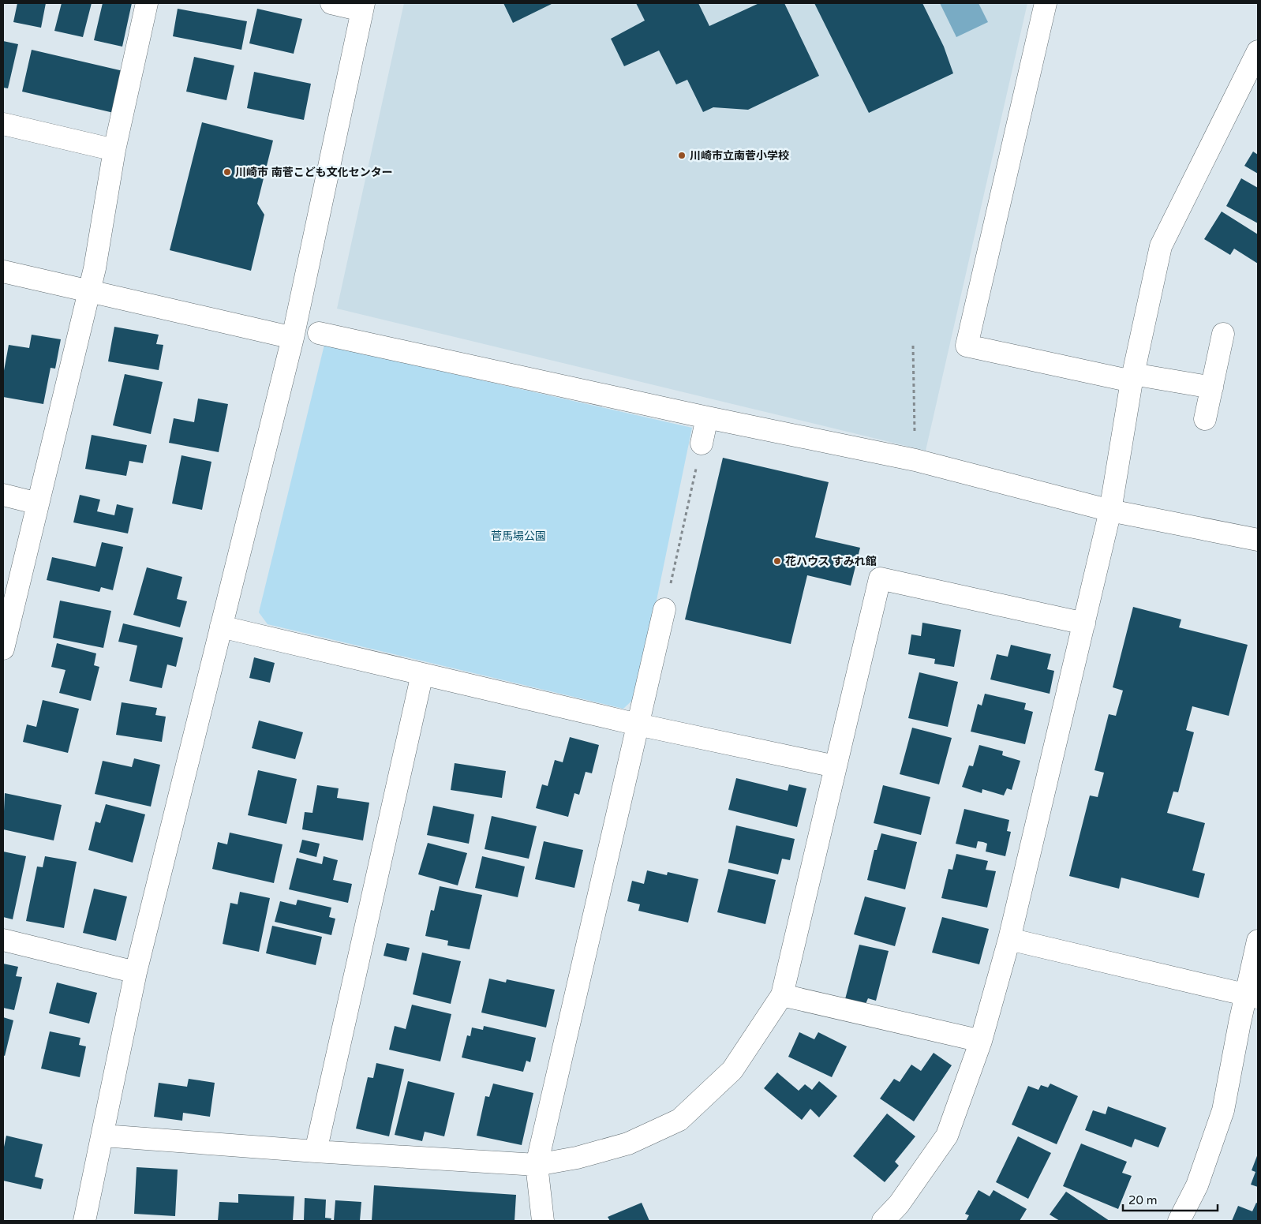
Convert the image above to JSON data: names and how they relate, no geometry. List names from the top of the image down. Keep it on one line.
{"parks":["菅馬場公園"],"places":["川崎市立南菅小学校","川崎市 南菅こども文化センター","花ハウス すみれ館"],"scale_bar":"20 m"}
